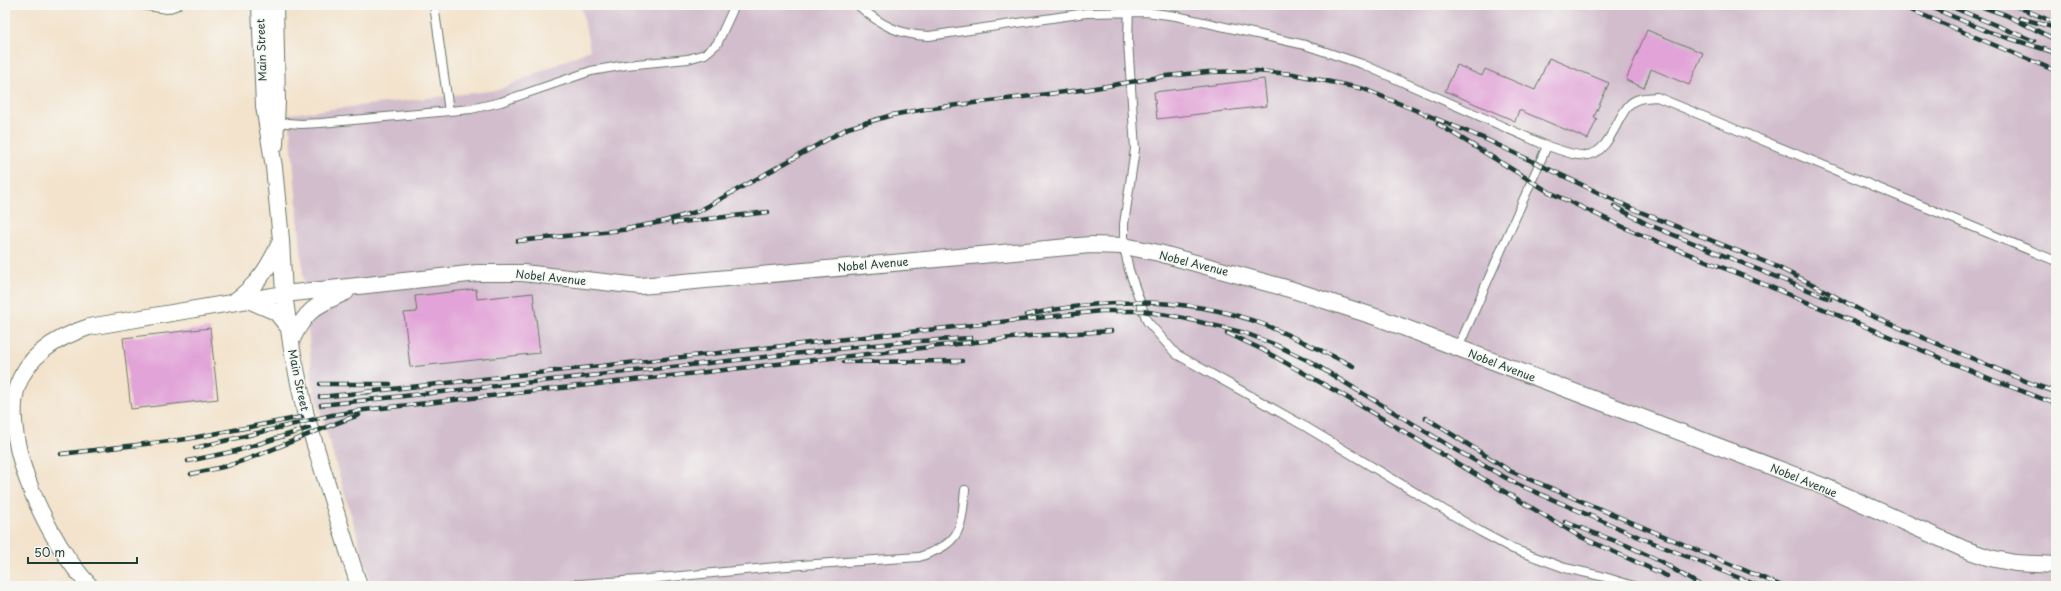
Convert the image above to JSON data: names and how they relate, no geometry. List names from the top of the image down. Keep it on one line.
{"streets":{"street":["Main Street","Nobel Avenue"]},"crossings":[["Main Street","Nobel Avenue"]],"scale_bar":"50 m"}
